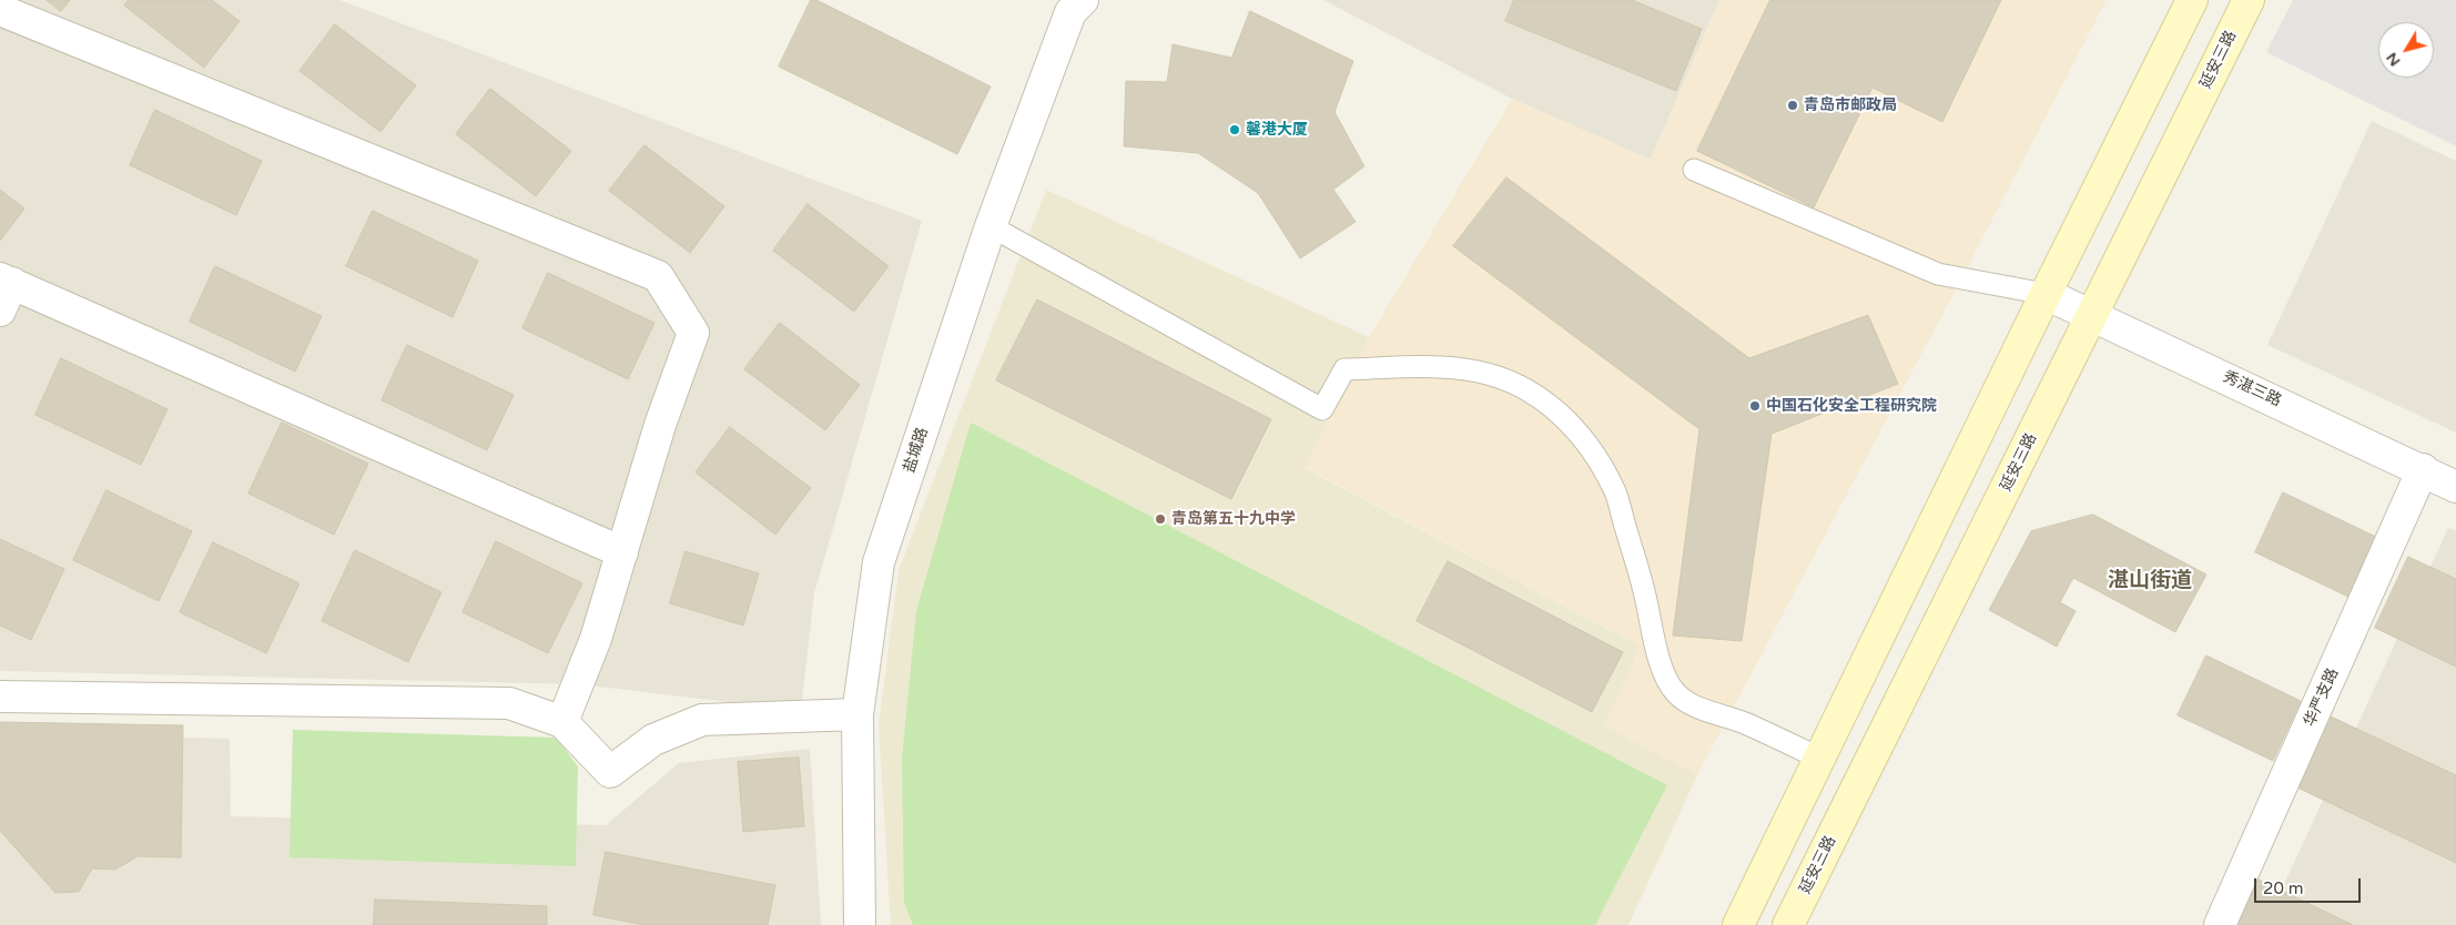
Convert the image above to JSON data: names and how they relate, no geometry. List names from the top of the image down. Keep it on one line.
{"streets":{"main road":["延安三路"],"street":["秀湛三路","盐城路","华严支路"]},"crossings":[["延安三路","秀湛三路"],["秀湛三路","华严支路"]],"districts":["湛山街道"],"places":["青岛市邮政局","馨港大厦","中国石化安全工程研究院","青岛第五十九中学"],"scale_bar":"20 m","north":"bottom left"}
